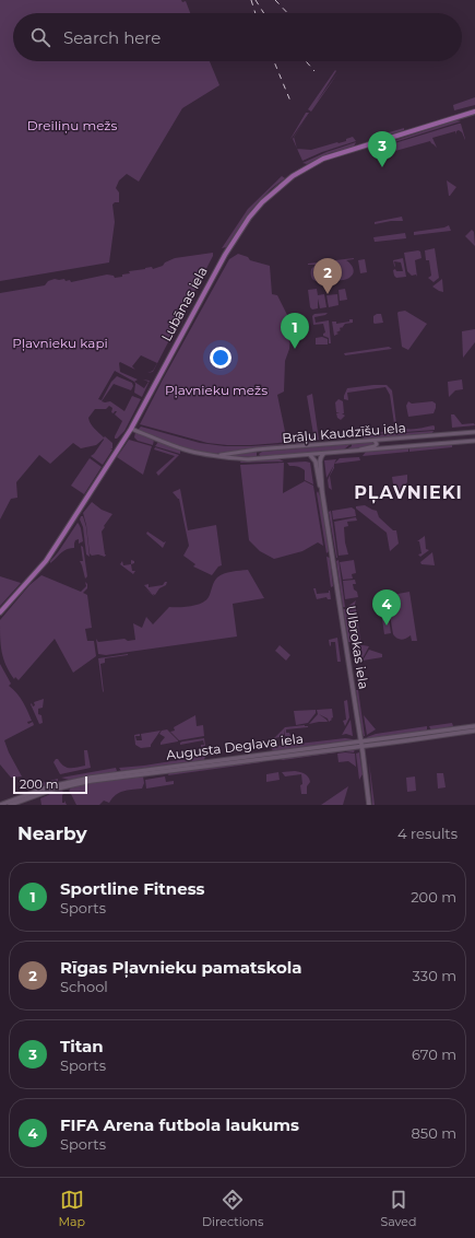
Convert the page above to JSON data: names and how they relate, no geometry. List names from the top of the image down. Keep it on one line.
{"streets":{"main road":["Lubānas iela","Ulbrokas iela","Augusta Deglava iela"],"street":["Brāļu Kaudzīšu iela"]},"crossings":[["Lubānas iela","Brāļu Kaudzīšu iela"],["Brāļu Kaudzīšu iela","Ulbrokas iela"],["Ulbrokas iela","Augusta Deglava iela"]],"districts":["PĻAVNIEKI"],"parks":["Dreiliņu mežs","Pļavnieku kapi","Pļavnieku mežs"],"scale_bar":"200 m","page":{"search":"Search here","pins":["3","2","1","4"],"scale":"200 m","heading":["Nearby","4 results"],"list":[{"mark":"1","name":"Sportline Fitness","note":"Sports","value":"200 m"},{"mark":"2","name":"Rīgas Pļavnieku pamatskola","note":"School","value":"330 m"},{"mark":"3","name":"Titan","note":"Sports","value":"670 m"},{"mark":"4","name":"FIFA Arena futbola laukums","note":"Sports","value":"850 m"}],"nav":["Map","Directions","Saved"]}}
